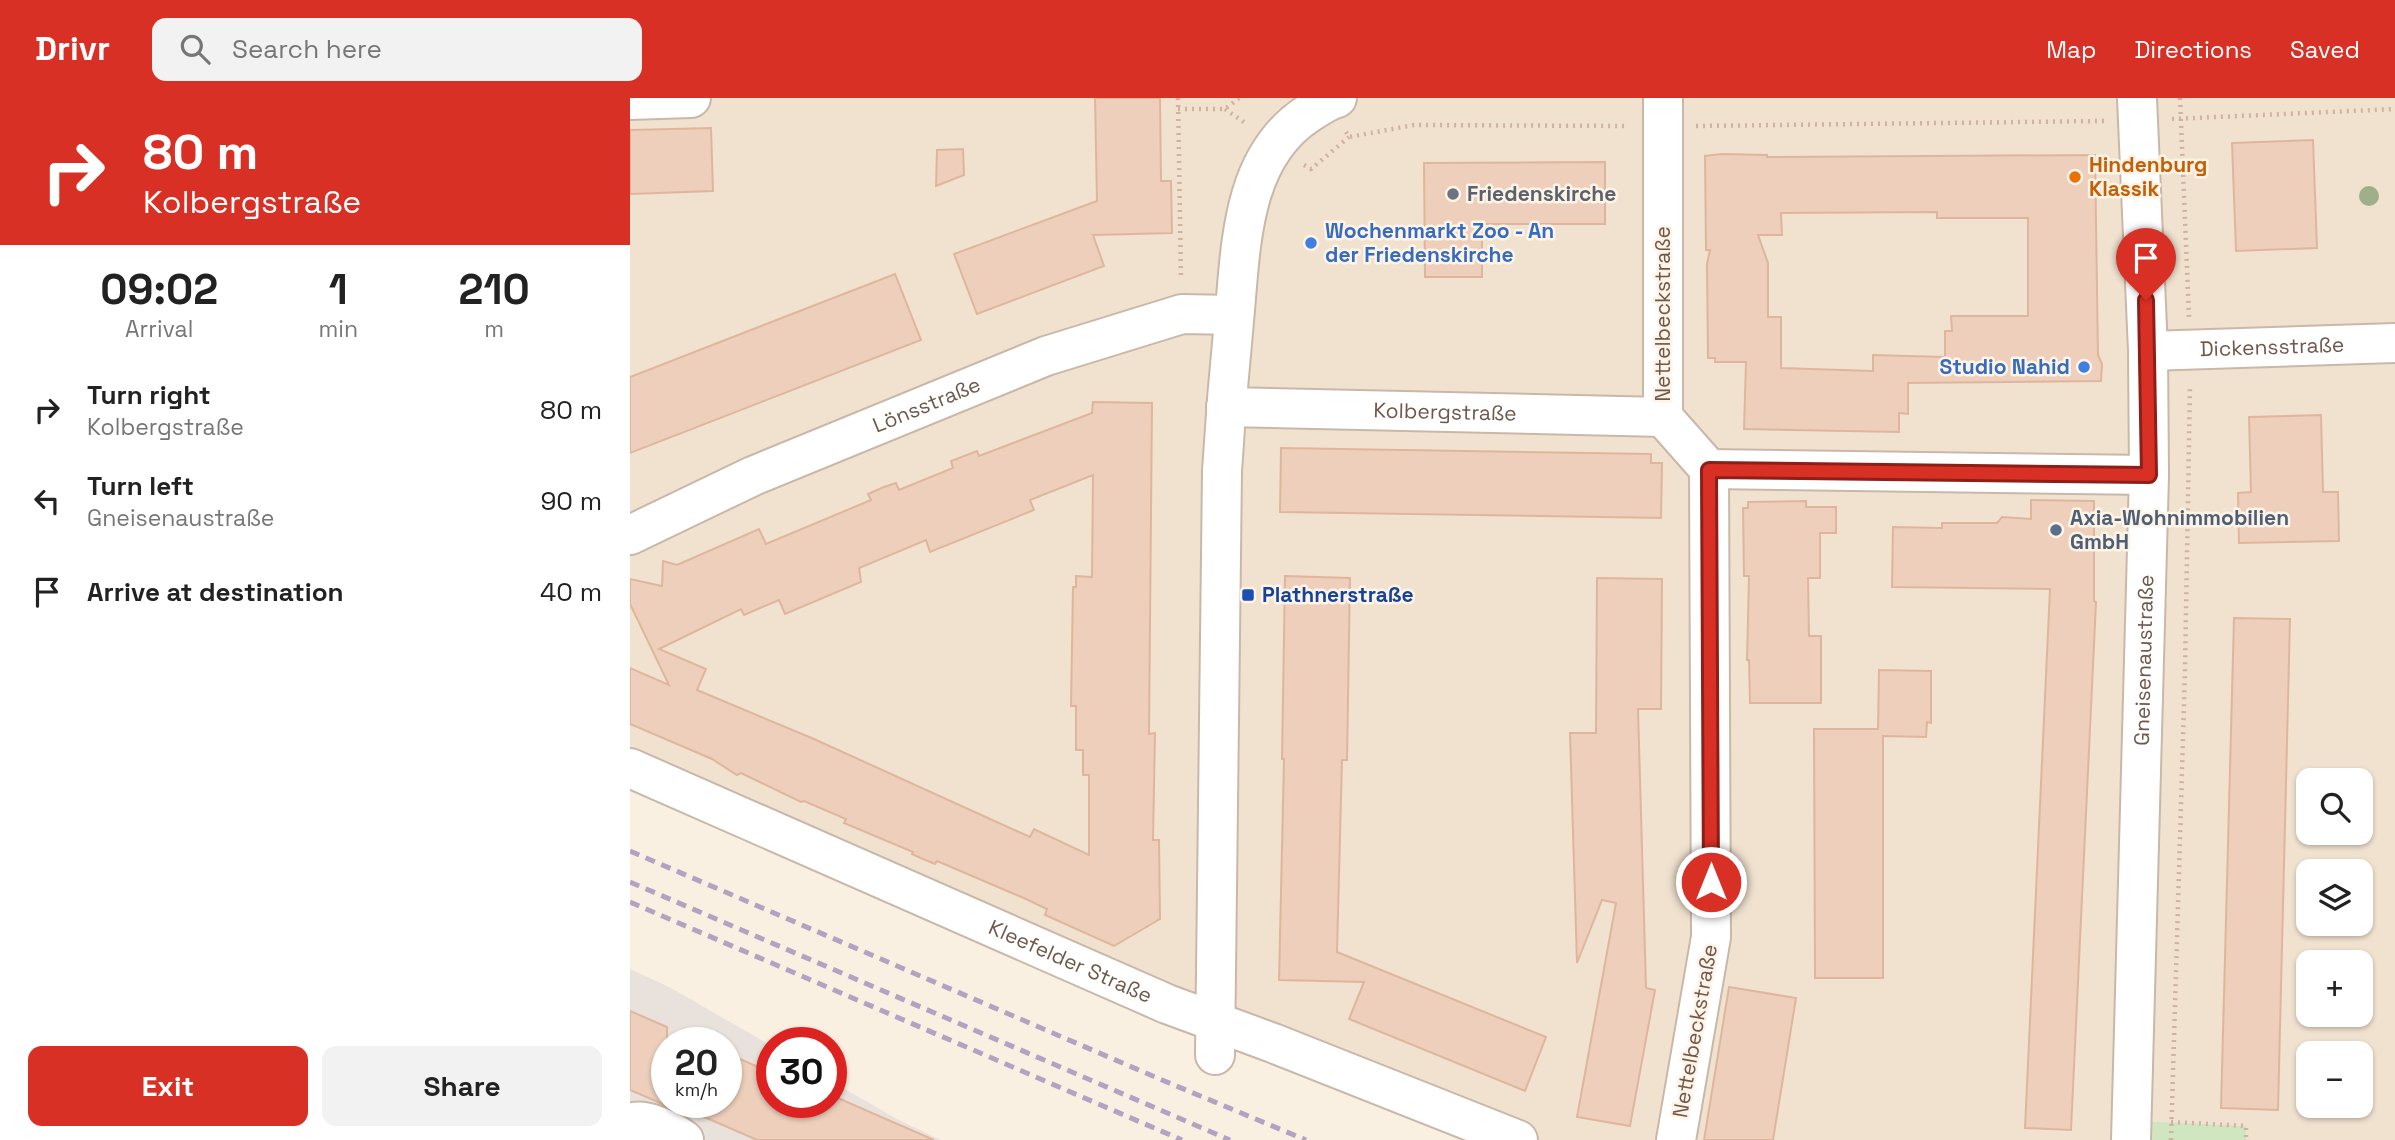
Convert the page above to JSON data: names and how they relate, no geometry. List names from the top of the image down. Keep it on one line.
{"streets":{"street":["Nettelbeckstraße","Dickensstraße","Lönsstraße","Kolbergstraße","Gneisenaustraße","Kleefelder Straße"]},"crossings":[["Nettelbeckstraße","Kolbergstraße"],["Dickensstraße","Gneisenaustraße"]],"places":{"other":["Hindenburg Klassik","Friedenskirche","Wochenmarkt Zoo - An der Friedenskirche","Studio Nahid","Axia-Wohnimmobilien GmbH"],"transit":["Plathnerstraße"]},"page":{"header":"Drivr","search":"Search here","nav":["Map","Directions","Saved"],"turn":["80 m","Kolbergstraße"],"eta":["09:02","Arrival","1","min","210","m"],"list":[{"name":"Turn right","note":"Kolbergstraße","value":"80 m"},{"name":"Turn left","note":"Gneisenaustraße","value":"90 m"},{"name":"Arrive at destination","value":"40 m"}],"map_buttons":["+","−"],"speed":"20 km/h","limit":"30","buttons":["Exit","Share"]}}
